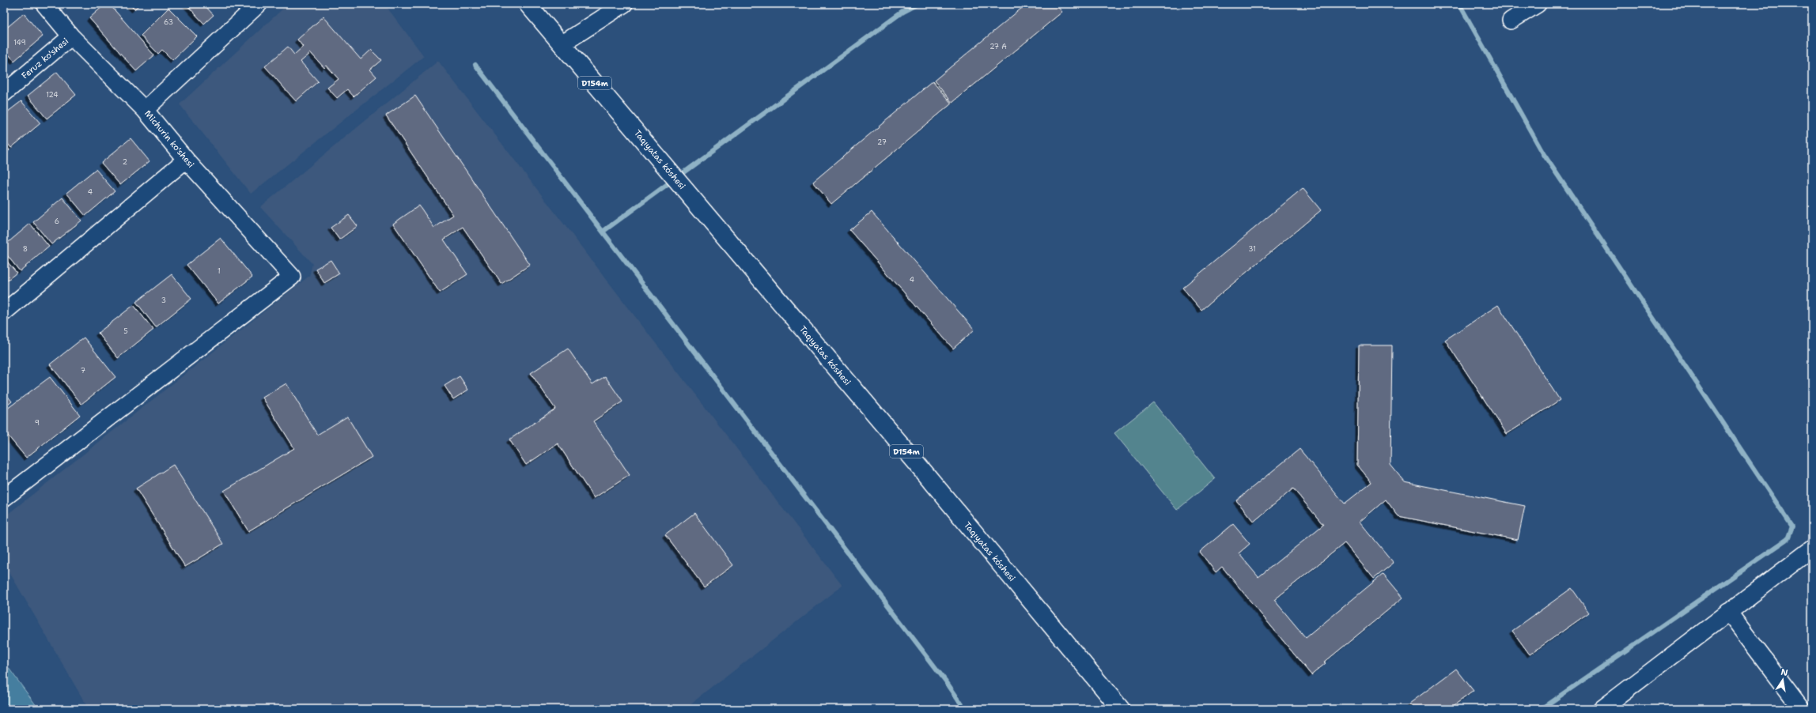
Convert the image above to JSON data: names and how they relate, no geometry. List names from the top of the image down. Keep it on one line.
{"streets":{"main road":["D154m","Taqıyatas kóshesi"],"street":["Feruz ko'shesi","Michurin ko'shesi"]},"crossings":[["Feruz ko'shesi","Michurin ko'shesi"]],"house_numbers":["63","149","27 А","124","27","2","4","6","8","31","1","4","3","5","7","9"],"north":"top"}
